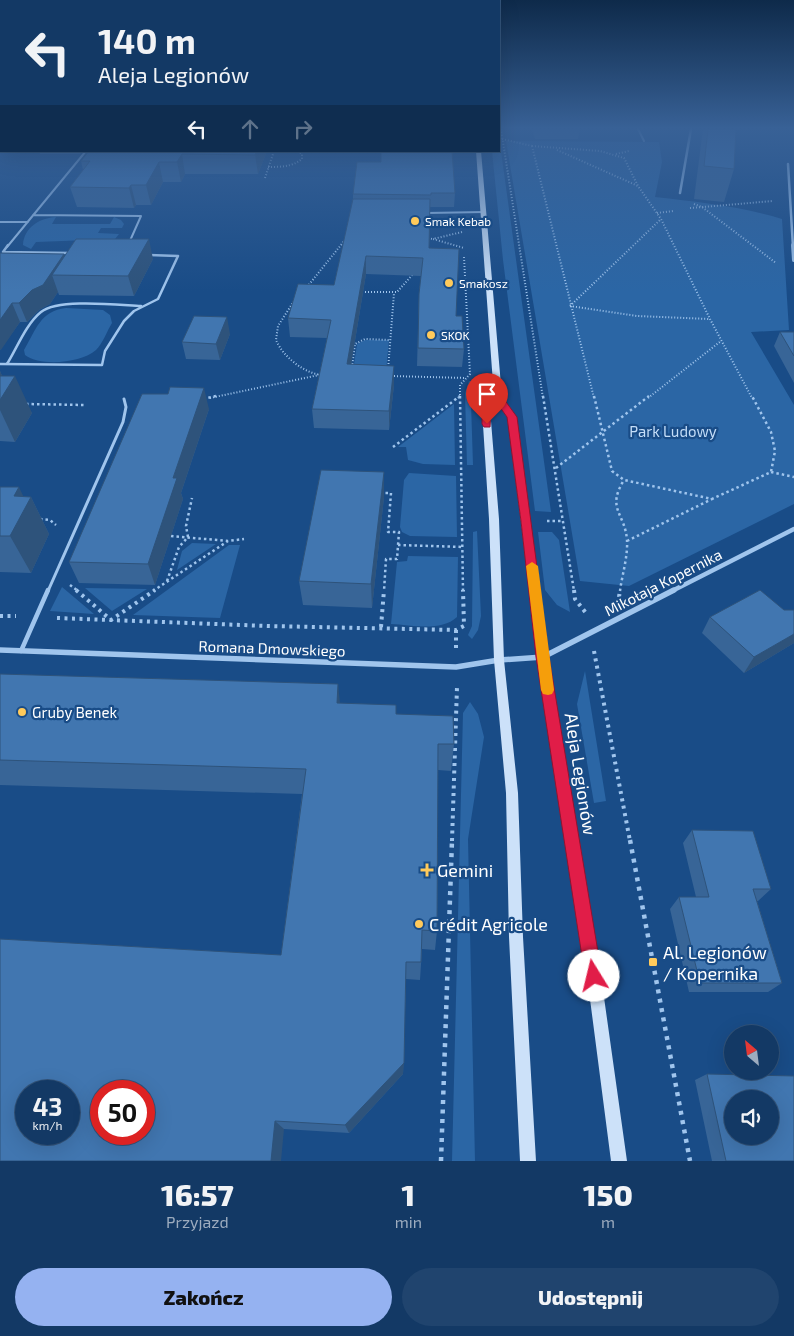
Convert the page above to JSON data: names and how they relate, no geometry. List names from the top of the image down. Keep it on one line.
{"streets":{"main road":["Aleja Legionów"],"street":["Mikołaja Kopernika","Romana Dmowskiego"]},"crossings":[["Mikołaja Kopernika","Romana Dmowskiego"],["Mikołaja Kopernika","Aleja Legionów"],["Romana Dmowskiego","Aleja Legionów"]],"parks":["Park Ludowy"],"places":{"other":["Smak Kebab","Smakosz","SKOK","Gruby Benek","Crédit Agricole"],"health":["Gemini"],"transit":["Al. Legionów / Kopernika"]},"north":"top left","page":{"turn":["140 m","Aleja Legionów"],"speed":"43 km/h","limit":"50","eta":["16:57","Przyjazd","1","min","150","m"],"buttons":["Zakończ","Udostępnij"]}}
